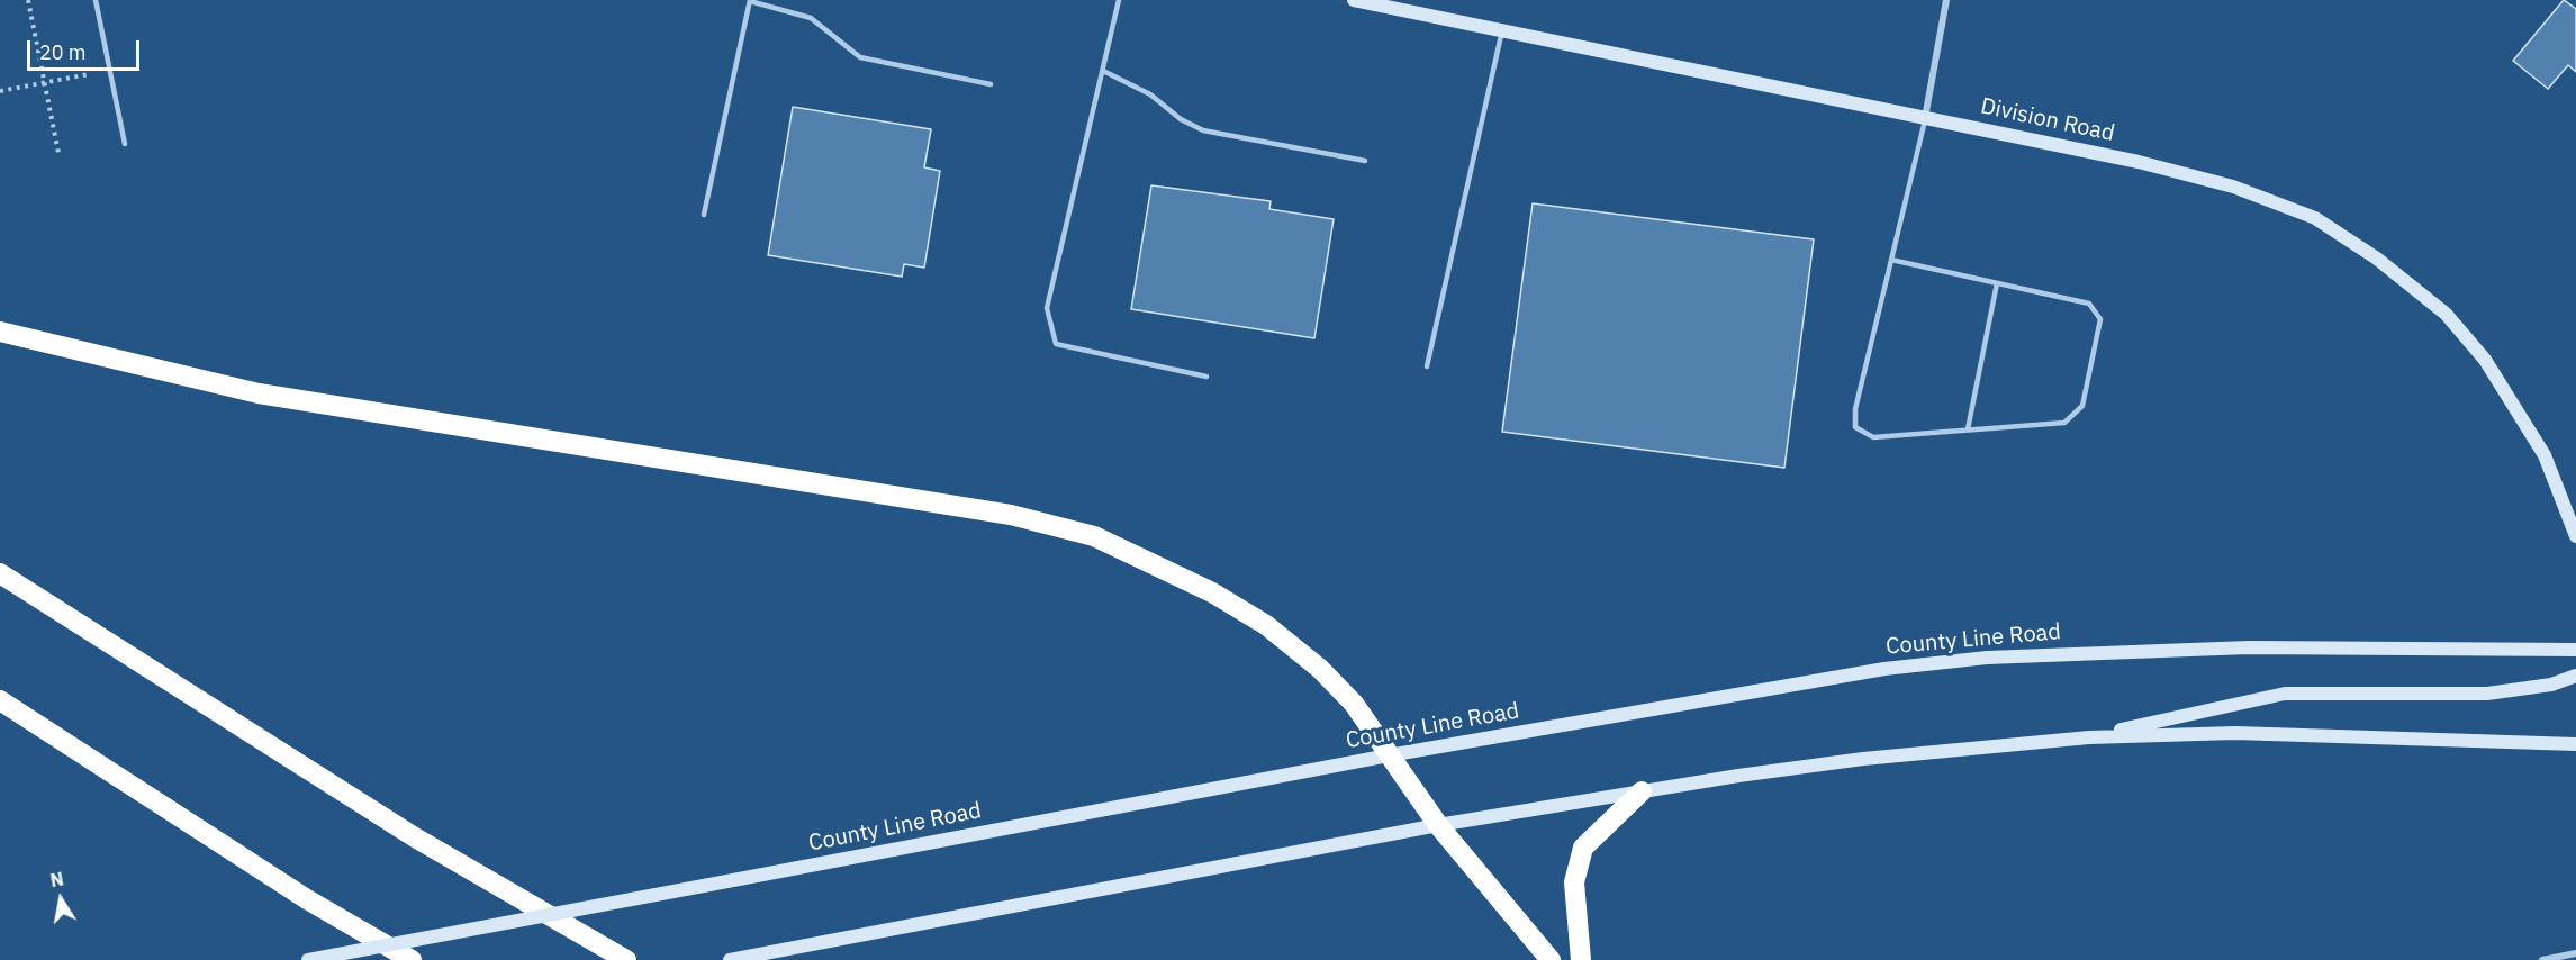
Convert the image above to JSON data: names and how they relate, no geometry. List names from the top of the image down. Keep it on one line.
{"streets":{"main road":["Division Road","County Line Road"]},"scale_bar":"20 m","north":"top"}
